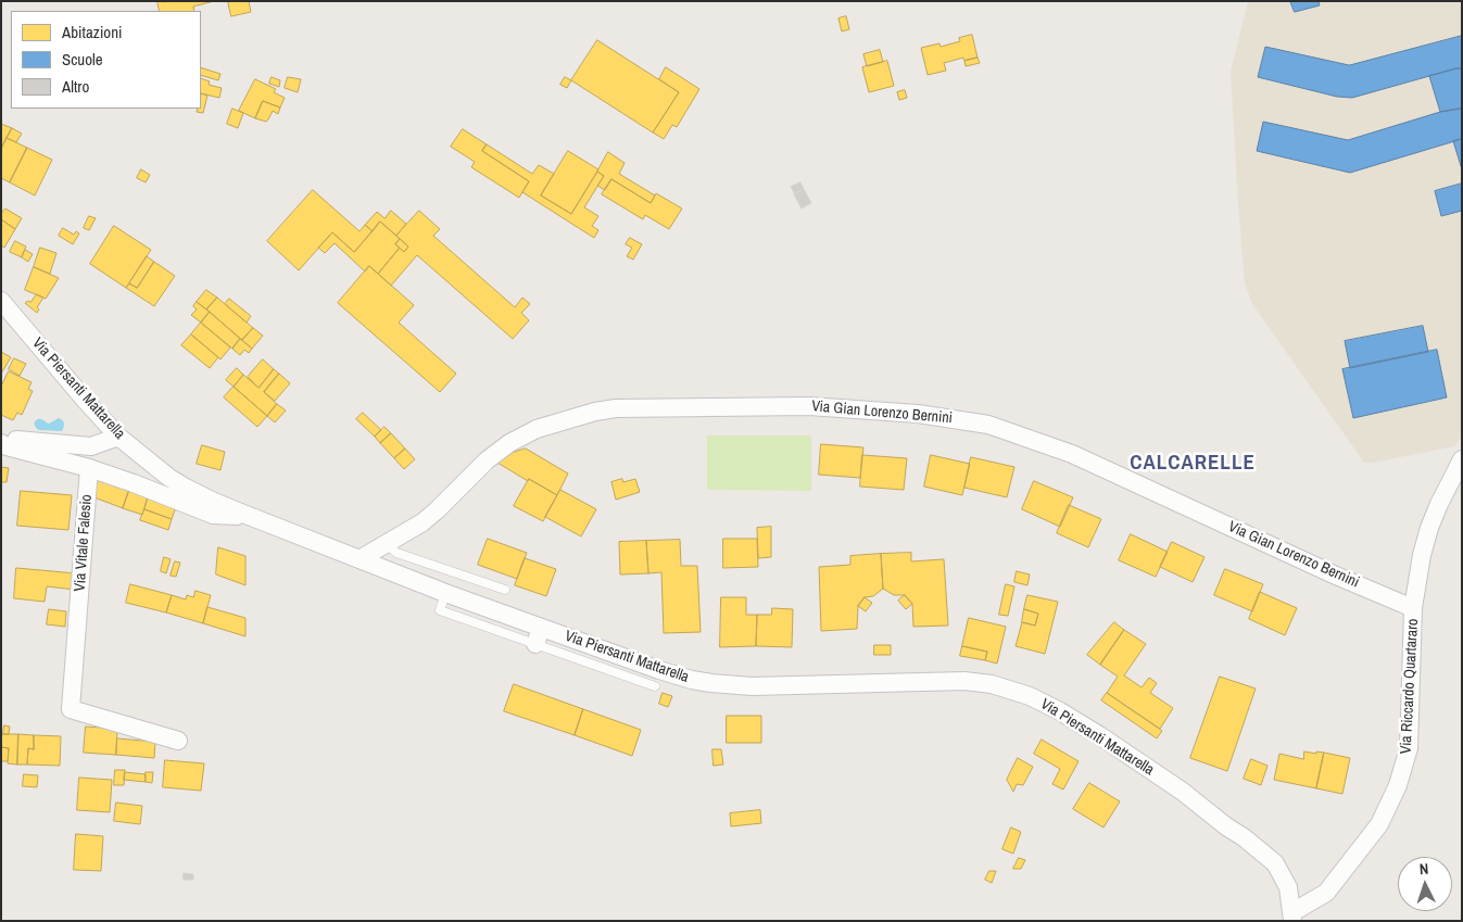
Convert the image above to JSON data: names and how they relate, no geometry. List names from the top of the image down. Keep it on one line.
{"streets":{"street":["Via Piersanti Mattarella","Via Gian Lorenzo Bernini","Via Vitale Falesio","Via Riccardo Quartararo"]},"crossings":[["Via Piersanti Mattarella","Via Gian Lorenzo Bernini"],["Via Piersanti Mattarella","Via Riccardo Quartararo"],["Via Gian Lorenzo Bernini","Via Riccardo Quartararo"]],"districts":["CALCARELLE"],"legend":["Abitazioni","Scuole","Altro"],"north":"top"}
